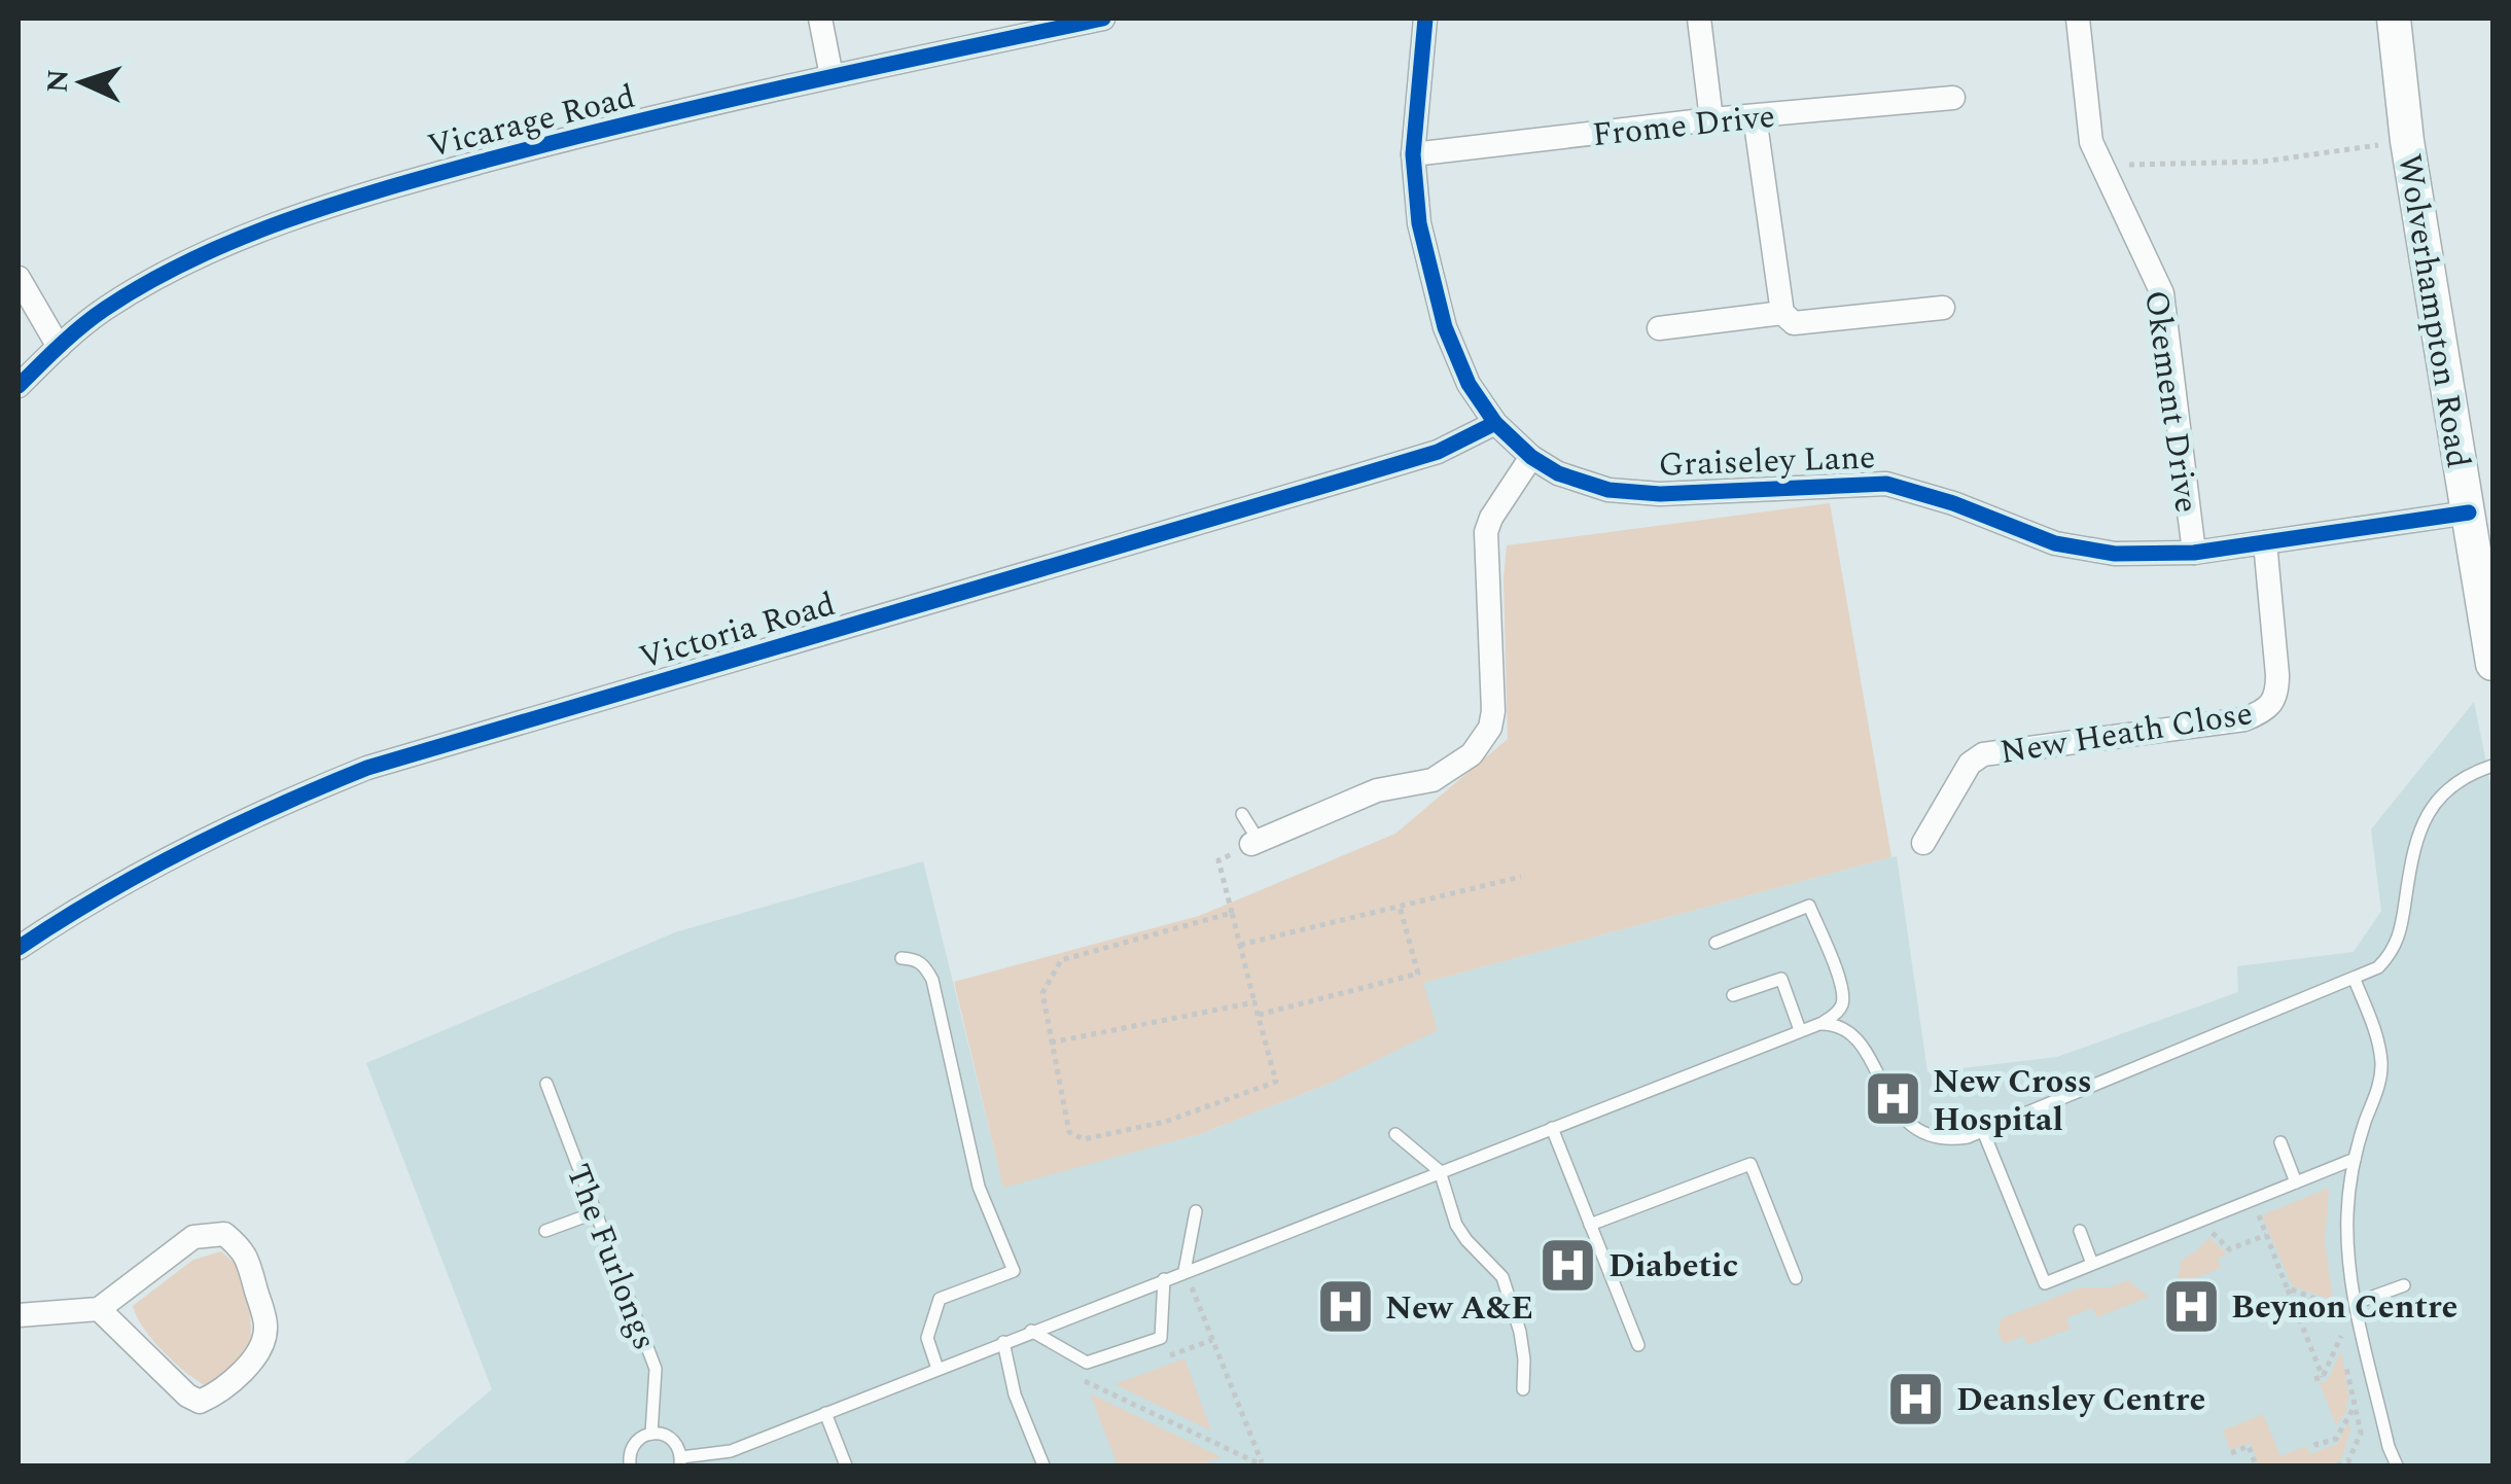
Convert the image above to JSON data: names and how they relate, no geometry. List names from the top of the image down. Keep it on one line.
{"streets":{"street":["Vicarage Road","Frome Drive","Wolverhampton Road","Okement Drive","Graiseley Lane","Victoria Road","New Heath Close"],"lane":["The Furlongs"]},"crossings":[["Frome Drive","Graiseley Lane"],["Wolverhampton Road","Graiseley Lane"],["Okement Drive","Graiseley Lane"],["Graiseley Lane","Victoria Road"],["Graiseley Lane","New Heath Close"]],"places":{"hospital":["New Cross Hospital","Diabetic","Beynon Centre","New A&E","Deansley Centre"]},"north":"left"}
